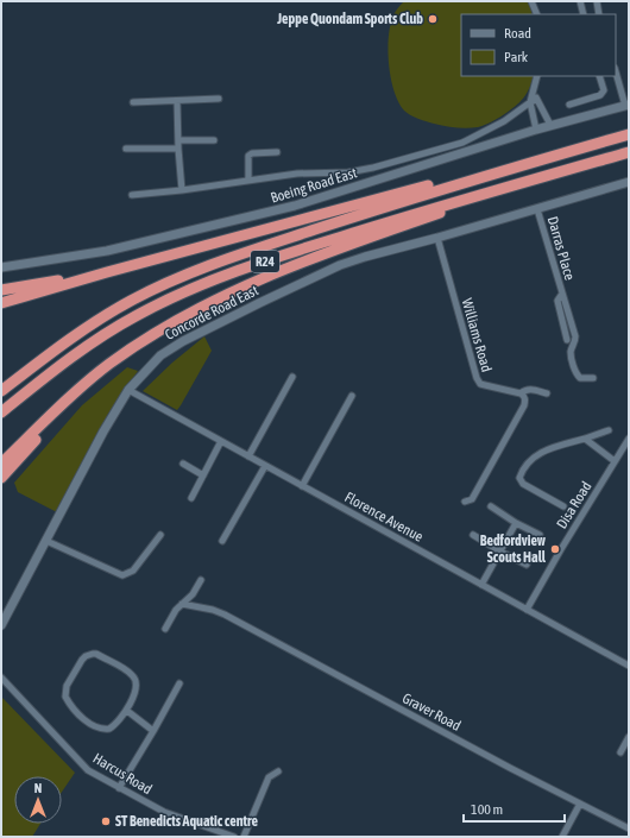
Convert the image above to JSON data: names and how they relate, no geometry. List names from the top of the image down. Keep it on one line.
{"streets":{"highway":["R24"],"main road":["Boeing Road East","Concorde Road East"],"street":["Darras Place","Williams Road","Disa Road","Florence Avenue","Graver Road","Harcus Road"]},"crossings":[["Darras Place","Concorde Road East"],["Concorde Road East","Williams Road"],["Concorde Road East","Florence Avenue"],["Disa Road","Florence Avenue"]],"places":["Jeppe Quondam Sports Club","Bedfordview Scouts Hall","ST Benedicts Aquatic centre"],"legend":["Road","Park"],"scale_bar":"100 m","north":"top"}
